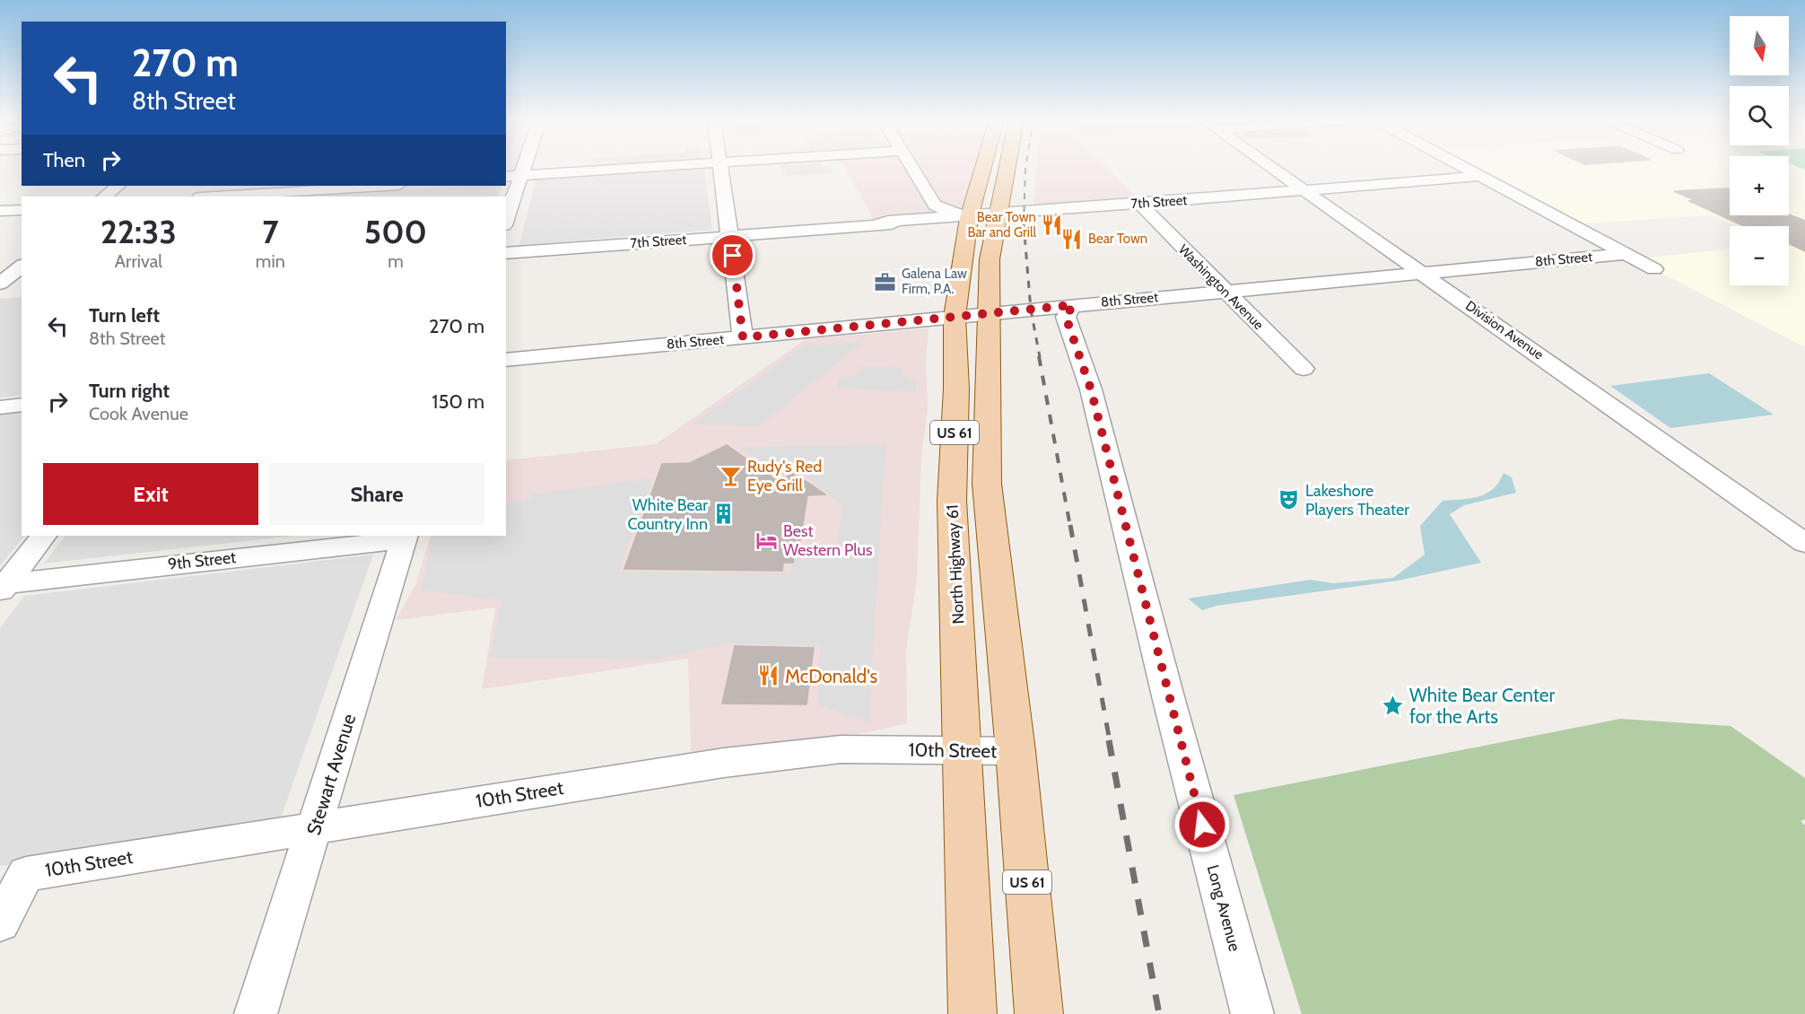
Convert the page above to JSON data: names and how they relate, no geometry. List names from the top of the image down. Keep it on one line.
{"streets":{"main road":["US 61","North Highway 61"],"street":["7th Street","8th Street","Washington Avenue","Division Avenue","9th Street","10th Street","Stewart Avenue","Long Avenue"]},"crossings":[["7th Street","Washington Avenue"],["7th Street","Division Avenue"],["7th Street","US 61"],["7th Street","North Highway 61"],["8th Street","Washington Avenue"],["8th Street","Division Avenue"],["8th Street","US 61"],["8th Street","North Highway 61"],["8th Street","Long Avenue"],["US 61","10th Street"],["9th Street","Stewart Avenue"],["North Highway 61","10th Street"],["10th Street","Stewart Avenue"]],"places":{"restaurant":["Bear Town Bar and Grill","Bear Town","McDonald's"],"office":["Galena Law Firm, P.A."],"bar":["Rudy's Red Eye Grill"],"theatre":["Lakeshore Players Theater"],"building":["White Bear Country Inn"],"hotel":["Best Western Plus"],"place":["White Bear Center for the Arts"]},"north":"bottom","page":{"map_buttons":["+","−"],"turn":["270 m","8th Street"],"then":"Then","eta":["22:33","Arrival","7","min","500","m"],"list":[{"name":"Turn left","note":"8th Street","value":"270 m"},{"name":"Turn right","note":"Cook Avenue","value":"150 m"}],"buttons":["Exit","Share"]}}
